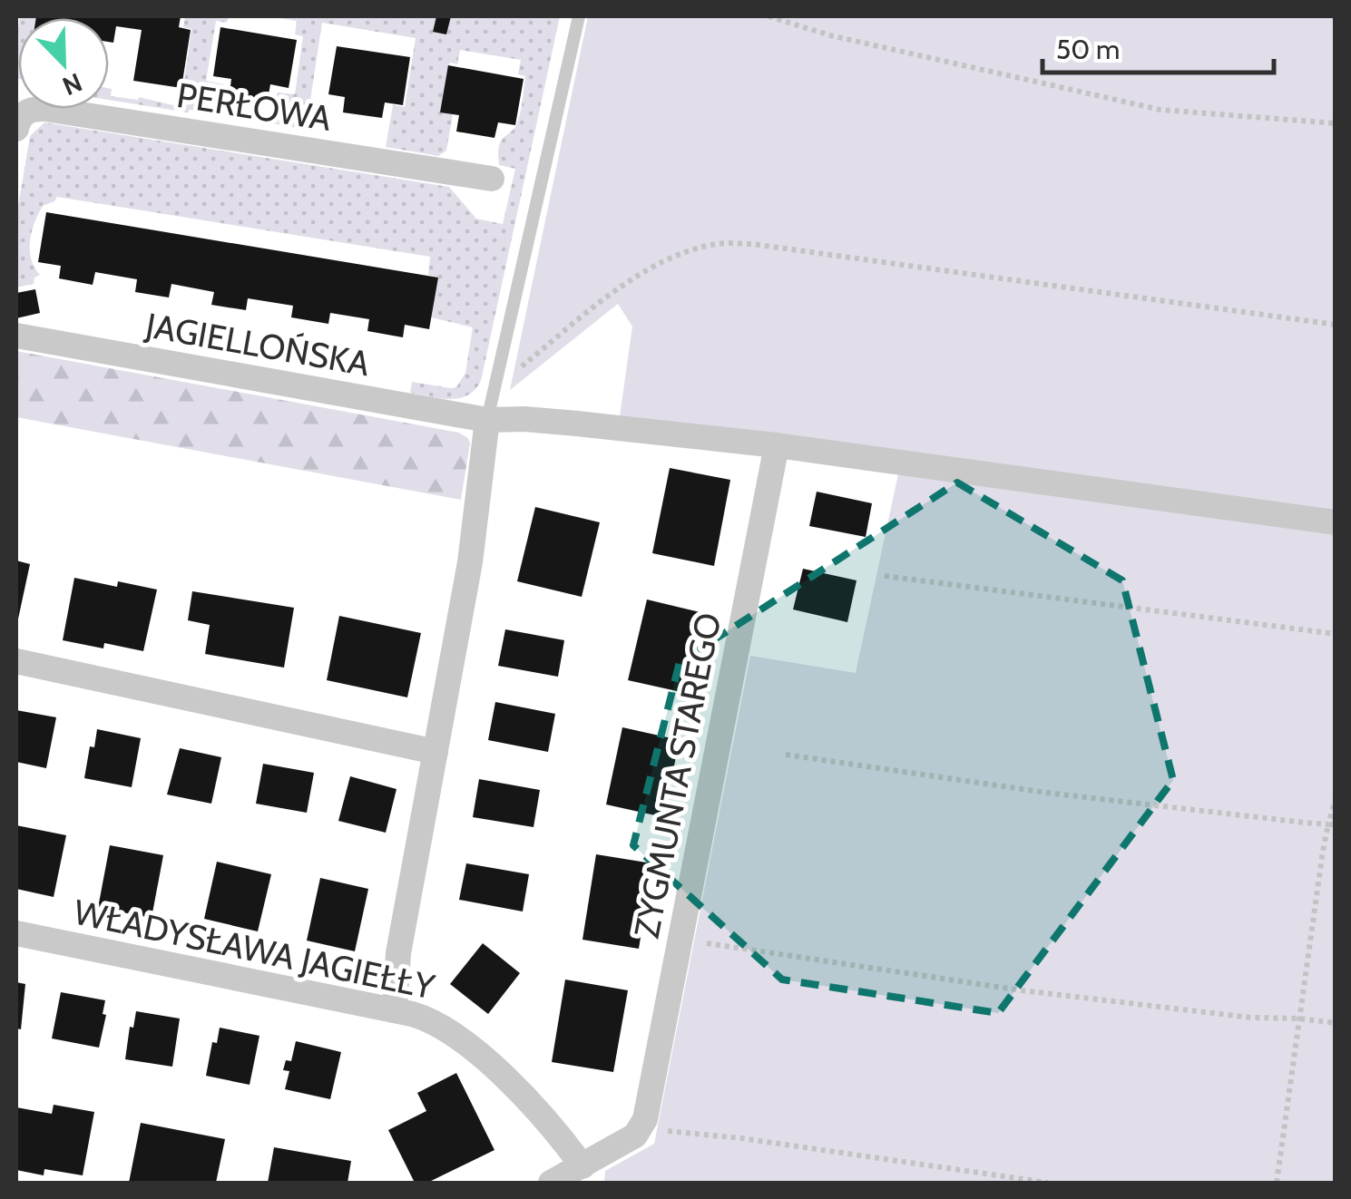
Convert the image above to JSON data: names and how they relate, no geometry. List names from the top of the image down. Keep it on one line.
{"streets":{"street":["PERŁOWA","JAGIELLOŃSKA","ZYGMUNTA STAREGO","WŁADYSŁAWA JAGIEŁŁY"]},"crossings":[["JAGIELLOŃSKA","ZYGMUNTA STAREGO"]],"scale_bar":"50 m","north":"bottom right"}
